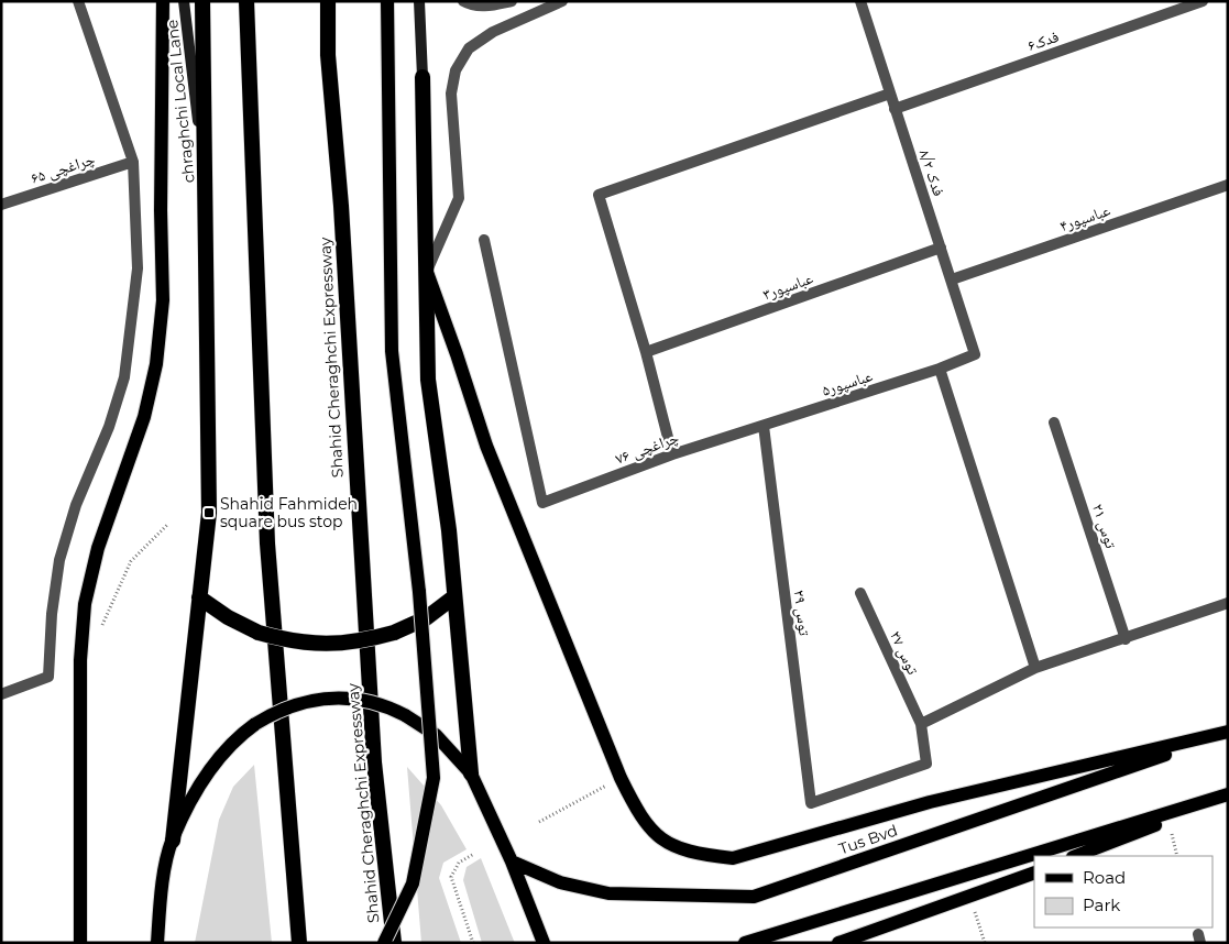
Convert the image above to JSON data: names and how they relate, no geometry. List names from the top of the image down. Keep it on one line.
{"streets":{"highway":["Shahid Cheraghchi Expressway"],"main road":["chraghchi Local Lane","Tus Bvd"],"street":["فدک۶","چراغچی ۶۵","فدک ۸/۲","عباسپور۴","عباسپور۳","عباسپور۵","چراغچی ۷۶","توس ۲۱","توس ۲۹","توس ۲۷"]},"crossings":[["فدک۶","فدک ۸/۲"],["فدک ۸/۲","عباسپور۴"],["فدک ۸/۲","عباسپور۳"],["فدک ۸/۲","عباسپور۵"],["عباسپور۵","چراغچی ۷۶"],["عباسپور۵","توس ۲۹"],["چراغچی ۷۶","توس ۲۹"],["توس ۲۹","توس ۲۷"]],"places":{"transit":["Shahid Fahmideh square bus stop"]},"legend":["Road","Park"]}
